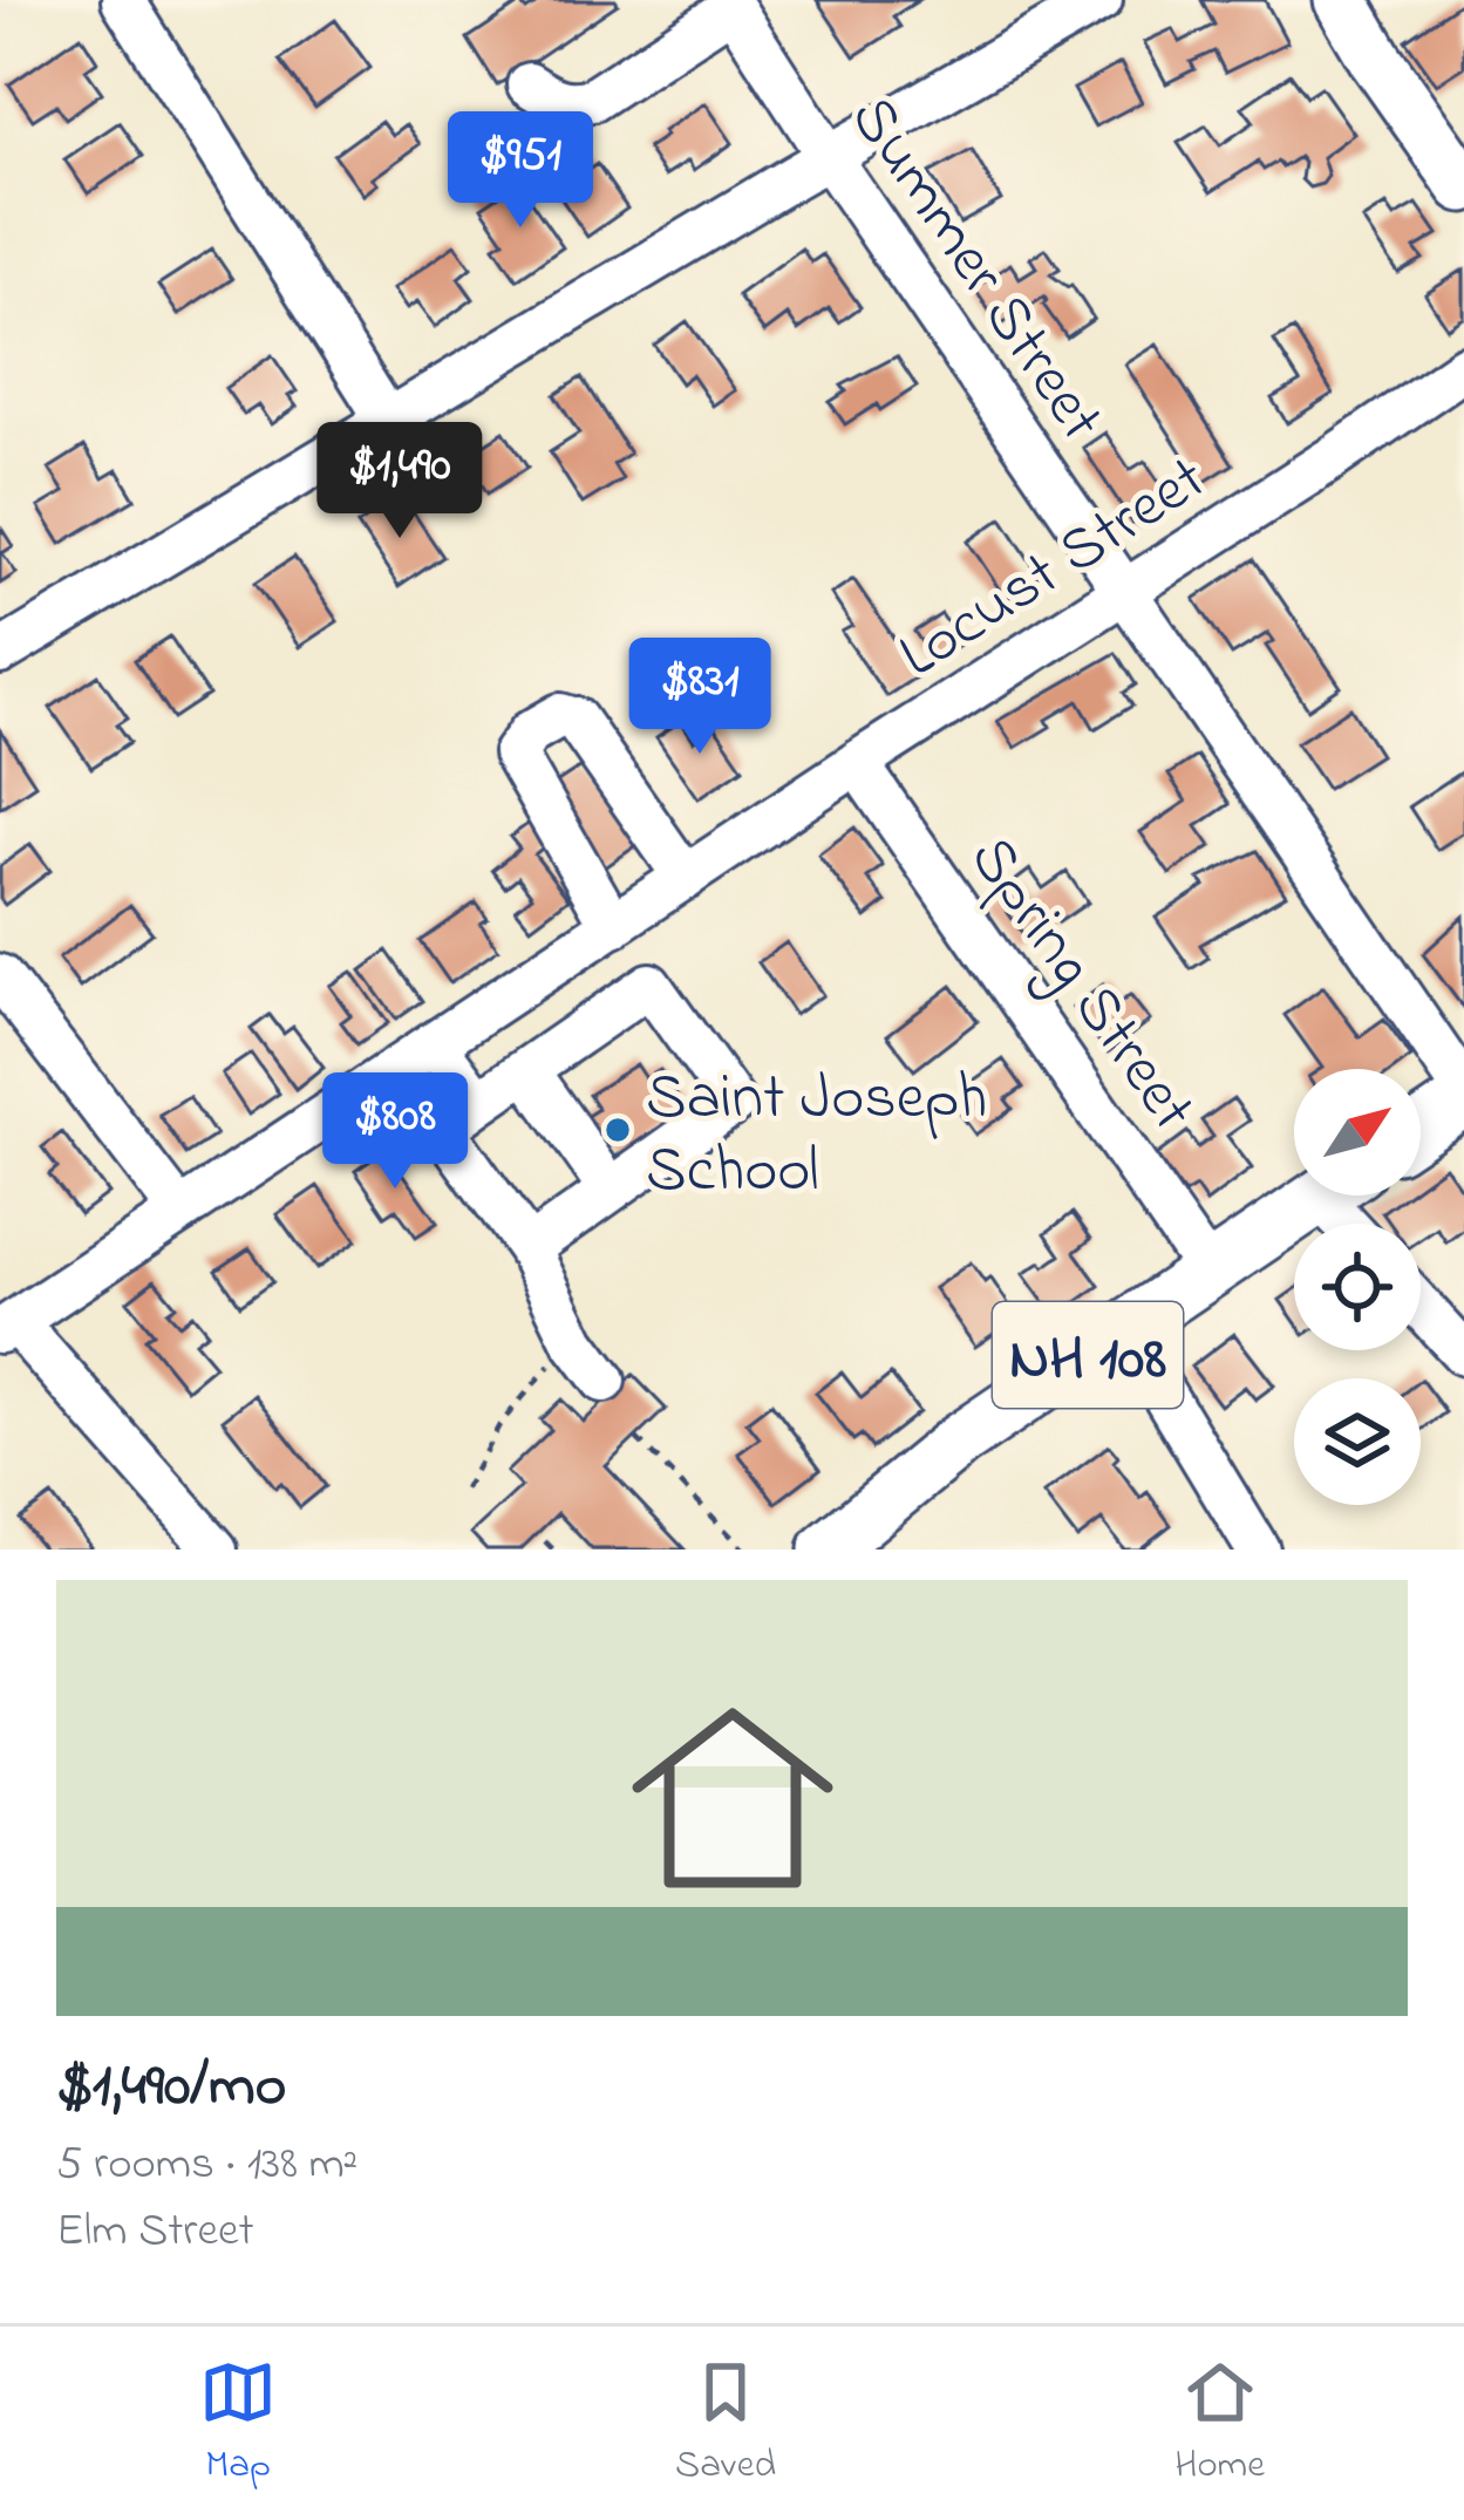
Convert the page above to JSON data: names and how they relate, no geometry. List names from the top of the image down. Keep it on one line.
{"streets":{"main road":["NH 108"],"street":["Summer Street","Locust Street","Spring Street"]},"crossings":[["Summer Street","Locust Street"],["Locust Street","Spring Street"],["Spring Street","NH 108"]],"places":["Saint Joseph School"],"north":"top right","page":{"price":["$951","$1,490","$831","$808"],"list":[{"name":"$1,490/mo","note":"5 rooms · 138 m² · Elm Street"}],"tabs":["Map","Saved","Home"]}}
